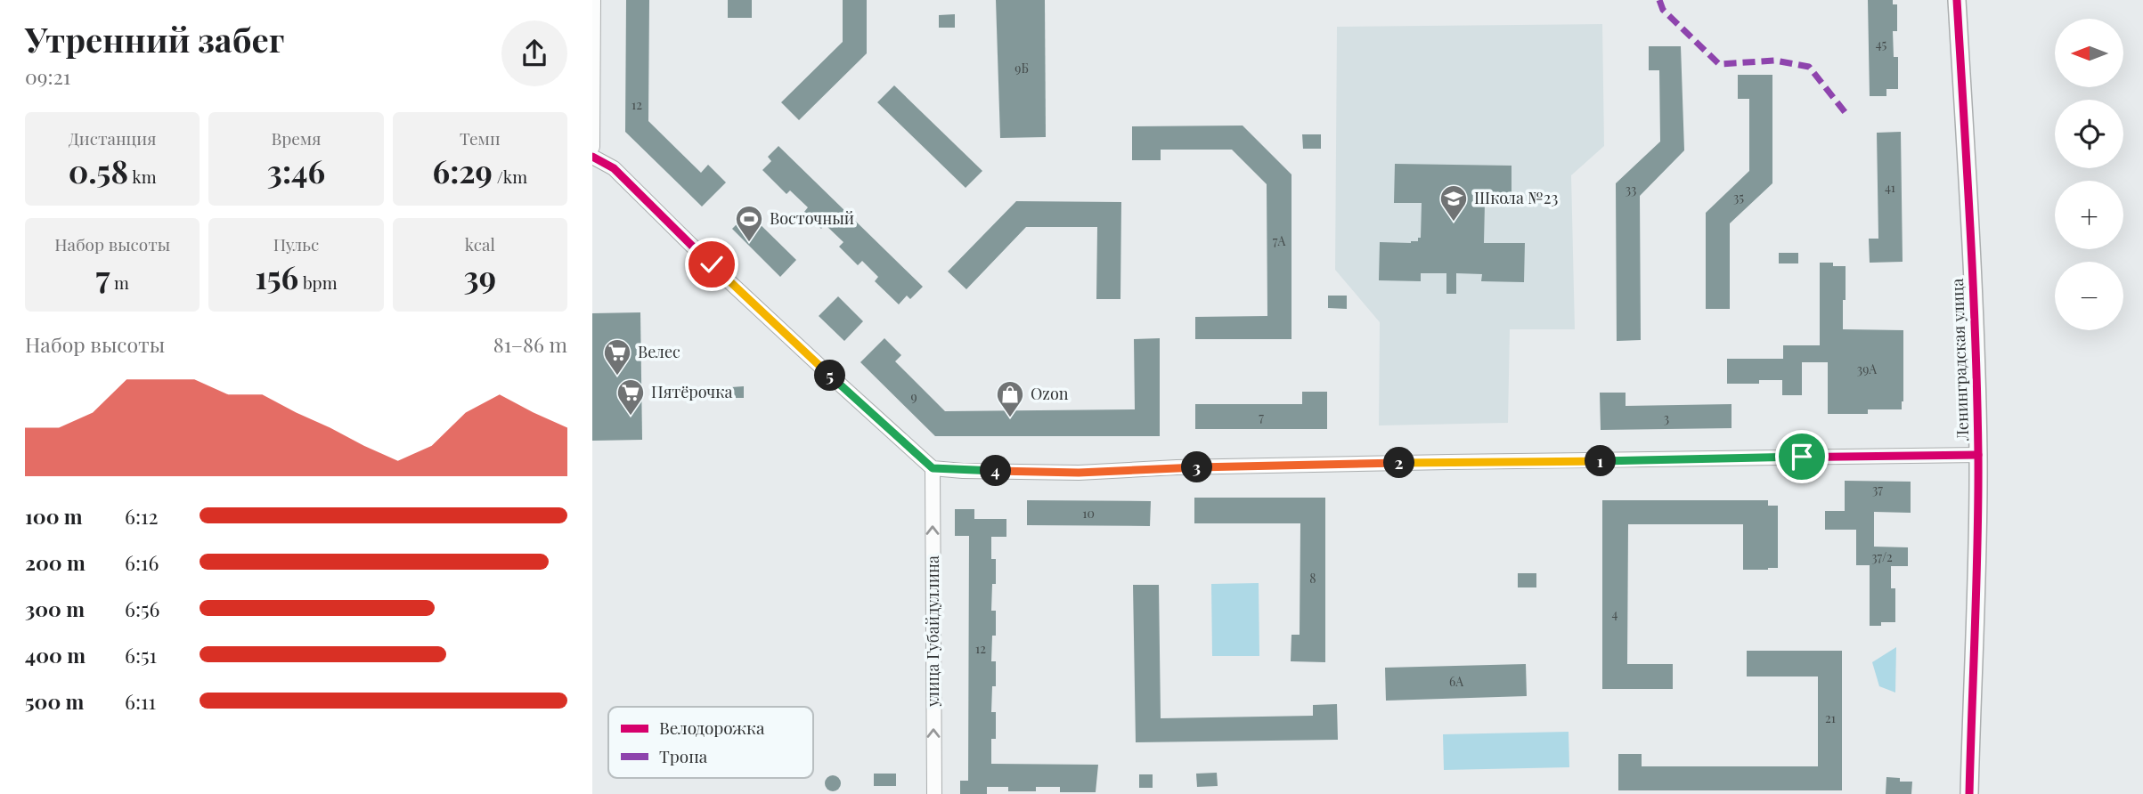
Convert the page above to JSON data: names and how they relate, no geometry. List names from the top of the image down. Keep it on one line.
{"streets":{"street":["Ленинградская улица","улица Губайдуллина"]},"one_way":["улица Губайдуллина"],"places":{"school or university":["Школа №23"],"sports":["Восточный"],"supermarket":["Велес","Пятёрочка"],"shop":["Ozon"]},"house_numbers":["45","9Б","12","41","33","35","7А","39А","9","7","3","37","10","37/2","8","4","12","6А","21"],"legend":["Велодорожка","Тропа"],"north":"left","page":{"heading":["Утренний забег","09:21"],"map_buttons":["+","−"],"stats":[["Дистанция","0.58 km"],["Время","3:46"],["Темп","6:29 /km"],["Набор высоты","7 m"],["Пульс","156 bpm"],["kcal","39"]],"chart":["Набор высоты","81–86 m"],"pins":["5","1","2","3","4"],"list":[{"name":"100 m","note":"6:12"},{"name":"200 m","note":"6:16"},{"name":"300 m","note":"6:56"},{"name":"400 m","note":"6:51"},{"name":"500 m","note":"6:11"}]}}
